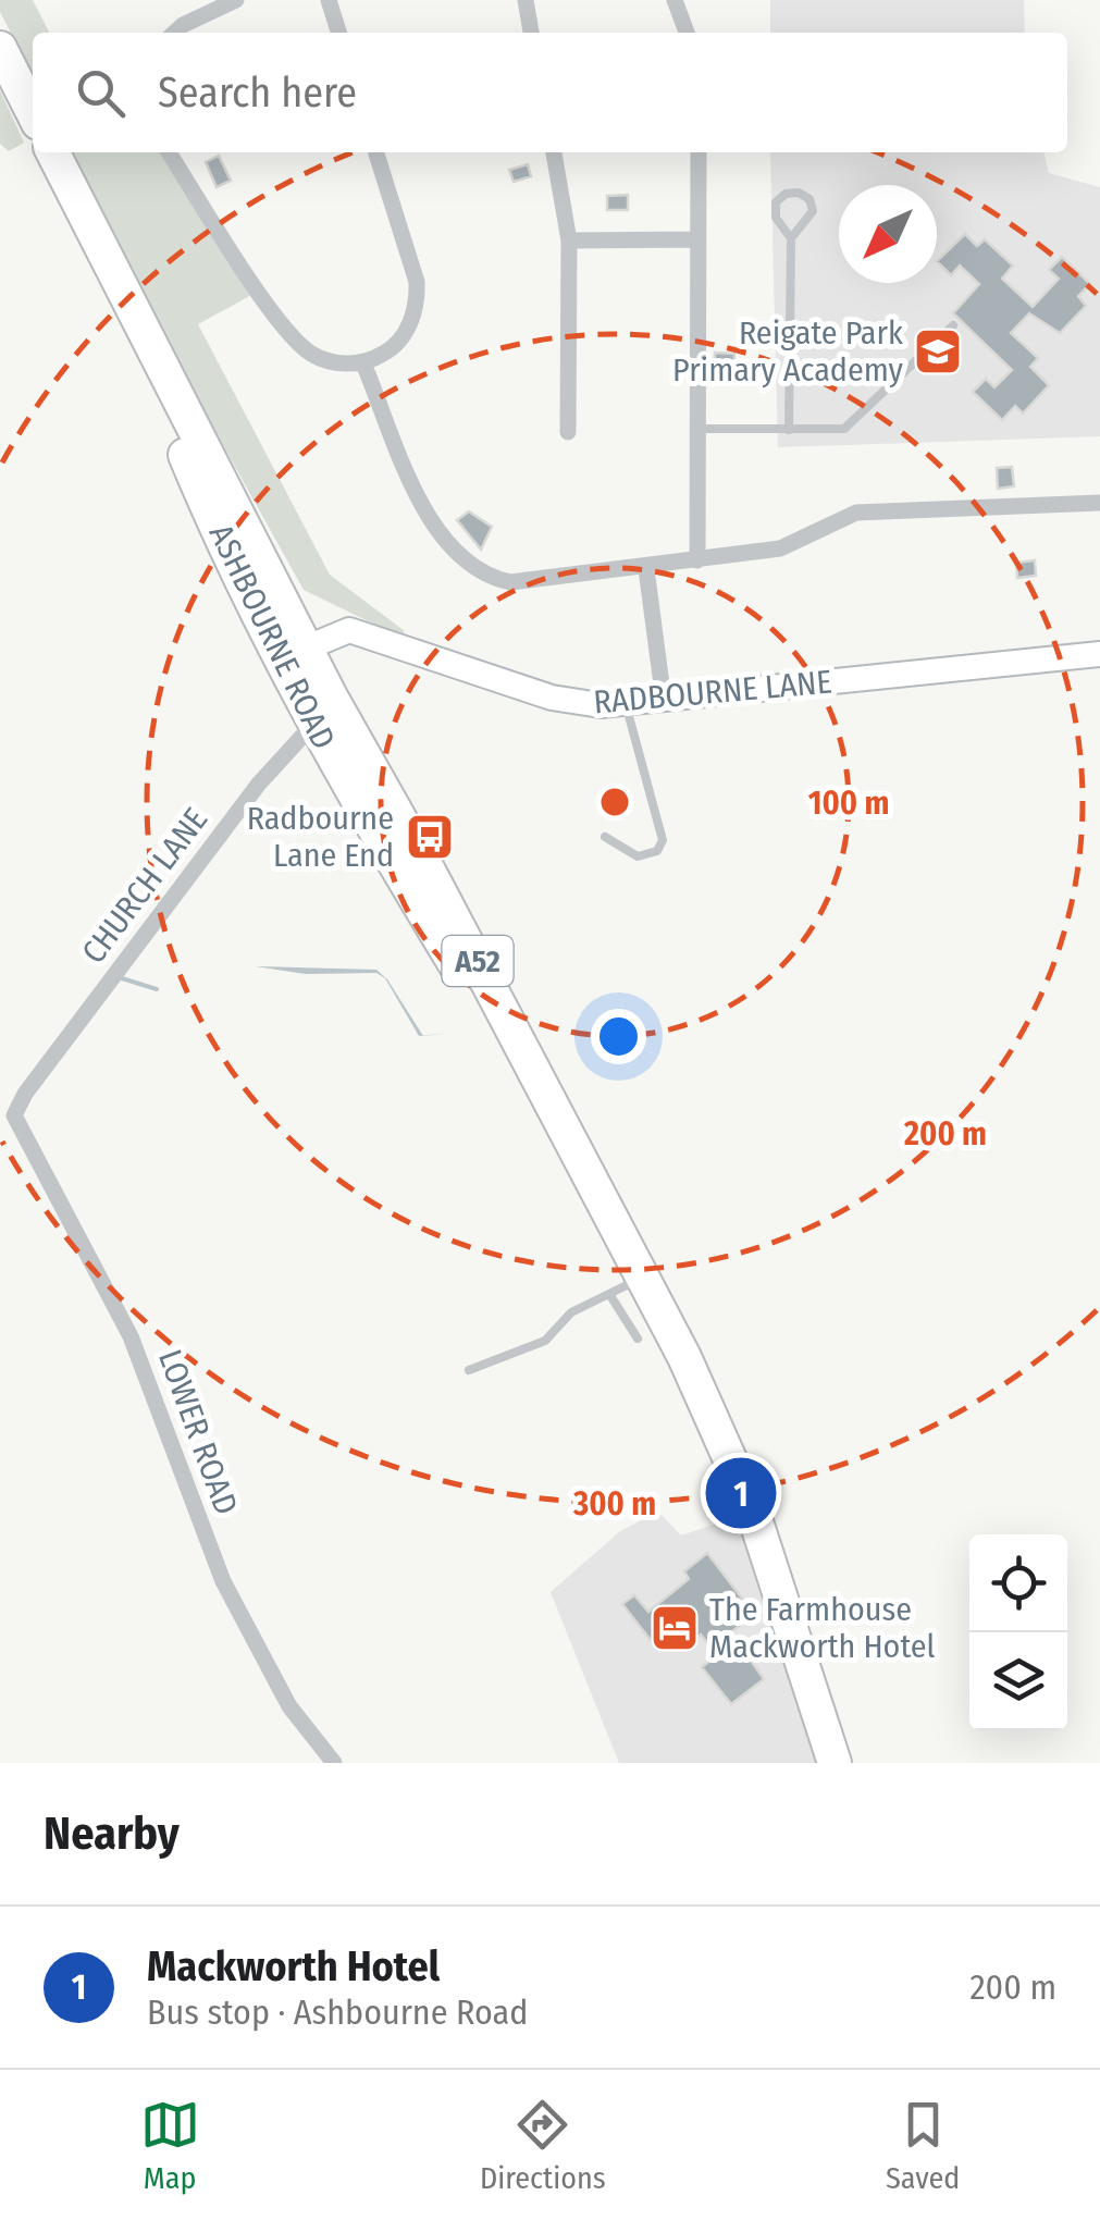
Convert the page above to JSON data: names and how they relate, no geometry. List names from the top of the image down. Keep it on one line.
{"streets":{"highway":["ASHBOURNE ROAD","A52"],"street":["RADBOURNE LANE","CHURCH LANE","LOWER ROAD"]},"crossings":[["ASHBOURNE ROAD","RADBOURNE LANE"],["ASHBOURNE ROAD","CHURCH LANE"],["CHURCH LANE","LOWER ROAD"]],"places":{"school or university":["Reigate Park Primary Academy"],"bus stop":["Radbourne Lane End"],"hotel":["The Farmhouse Mackworth Hotel"]},"north":"bottom left","page":{"search":"Search here","pins":"1","heading":"Nearby","list":[{"mark":"1","name":"Mackworth Hotel","note":"Bus stop · Ashbourne Road","value":"200 m"}],"nav":["Map","Directions","Saved"]},"rings":["100 m","200 m","300 m"]}
